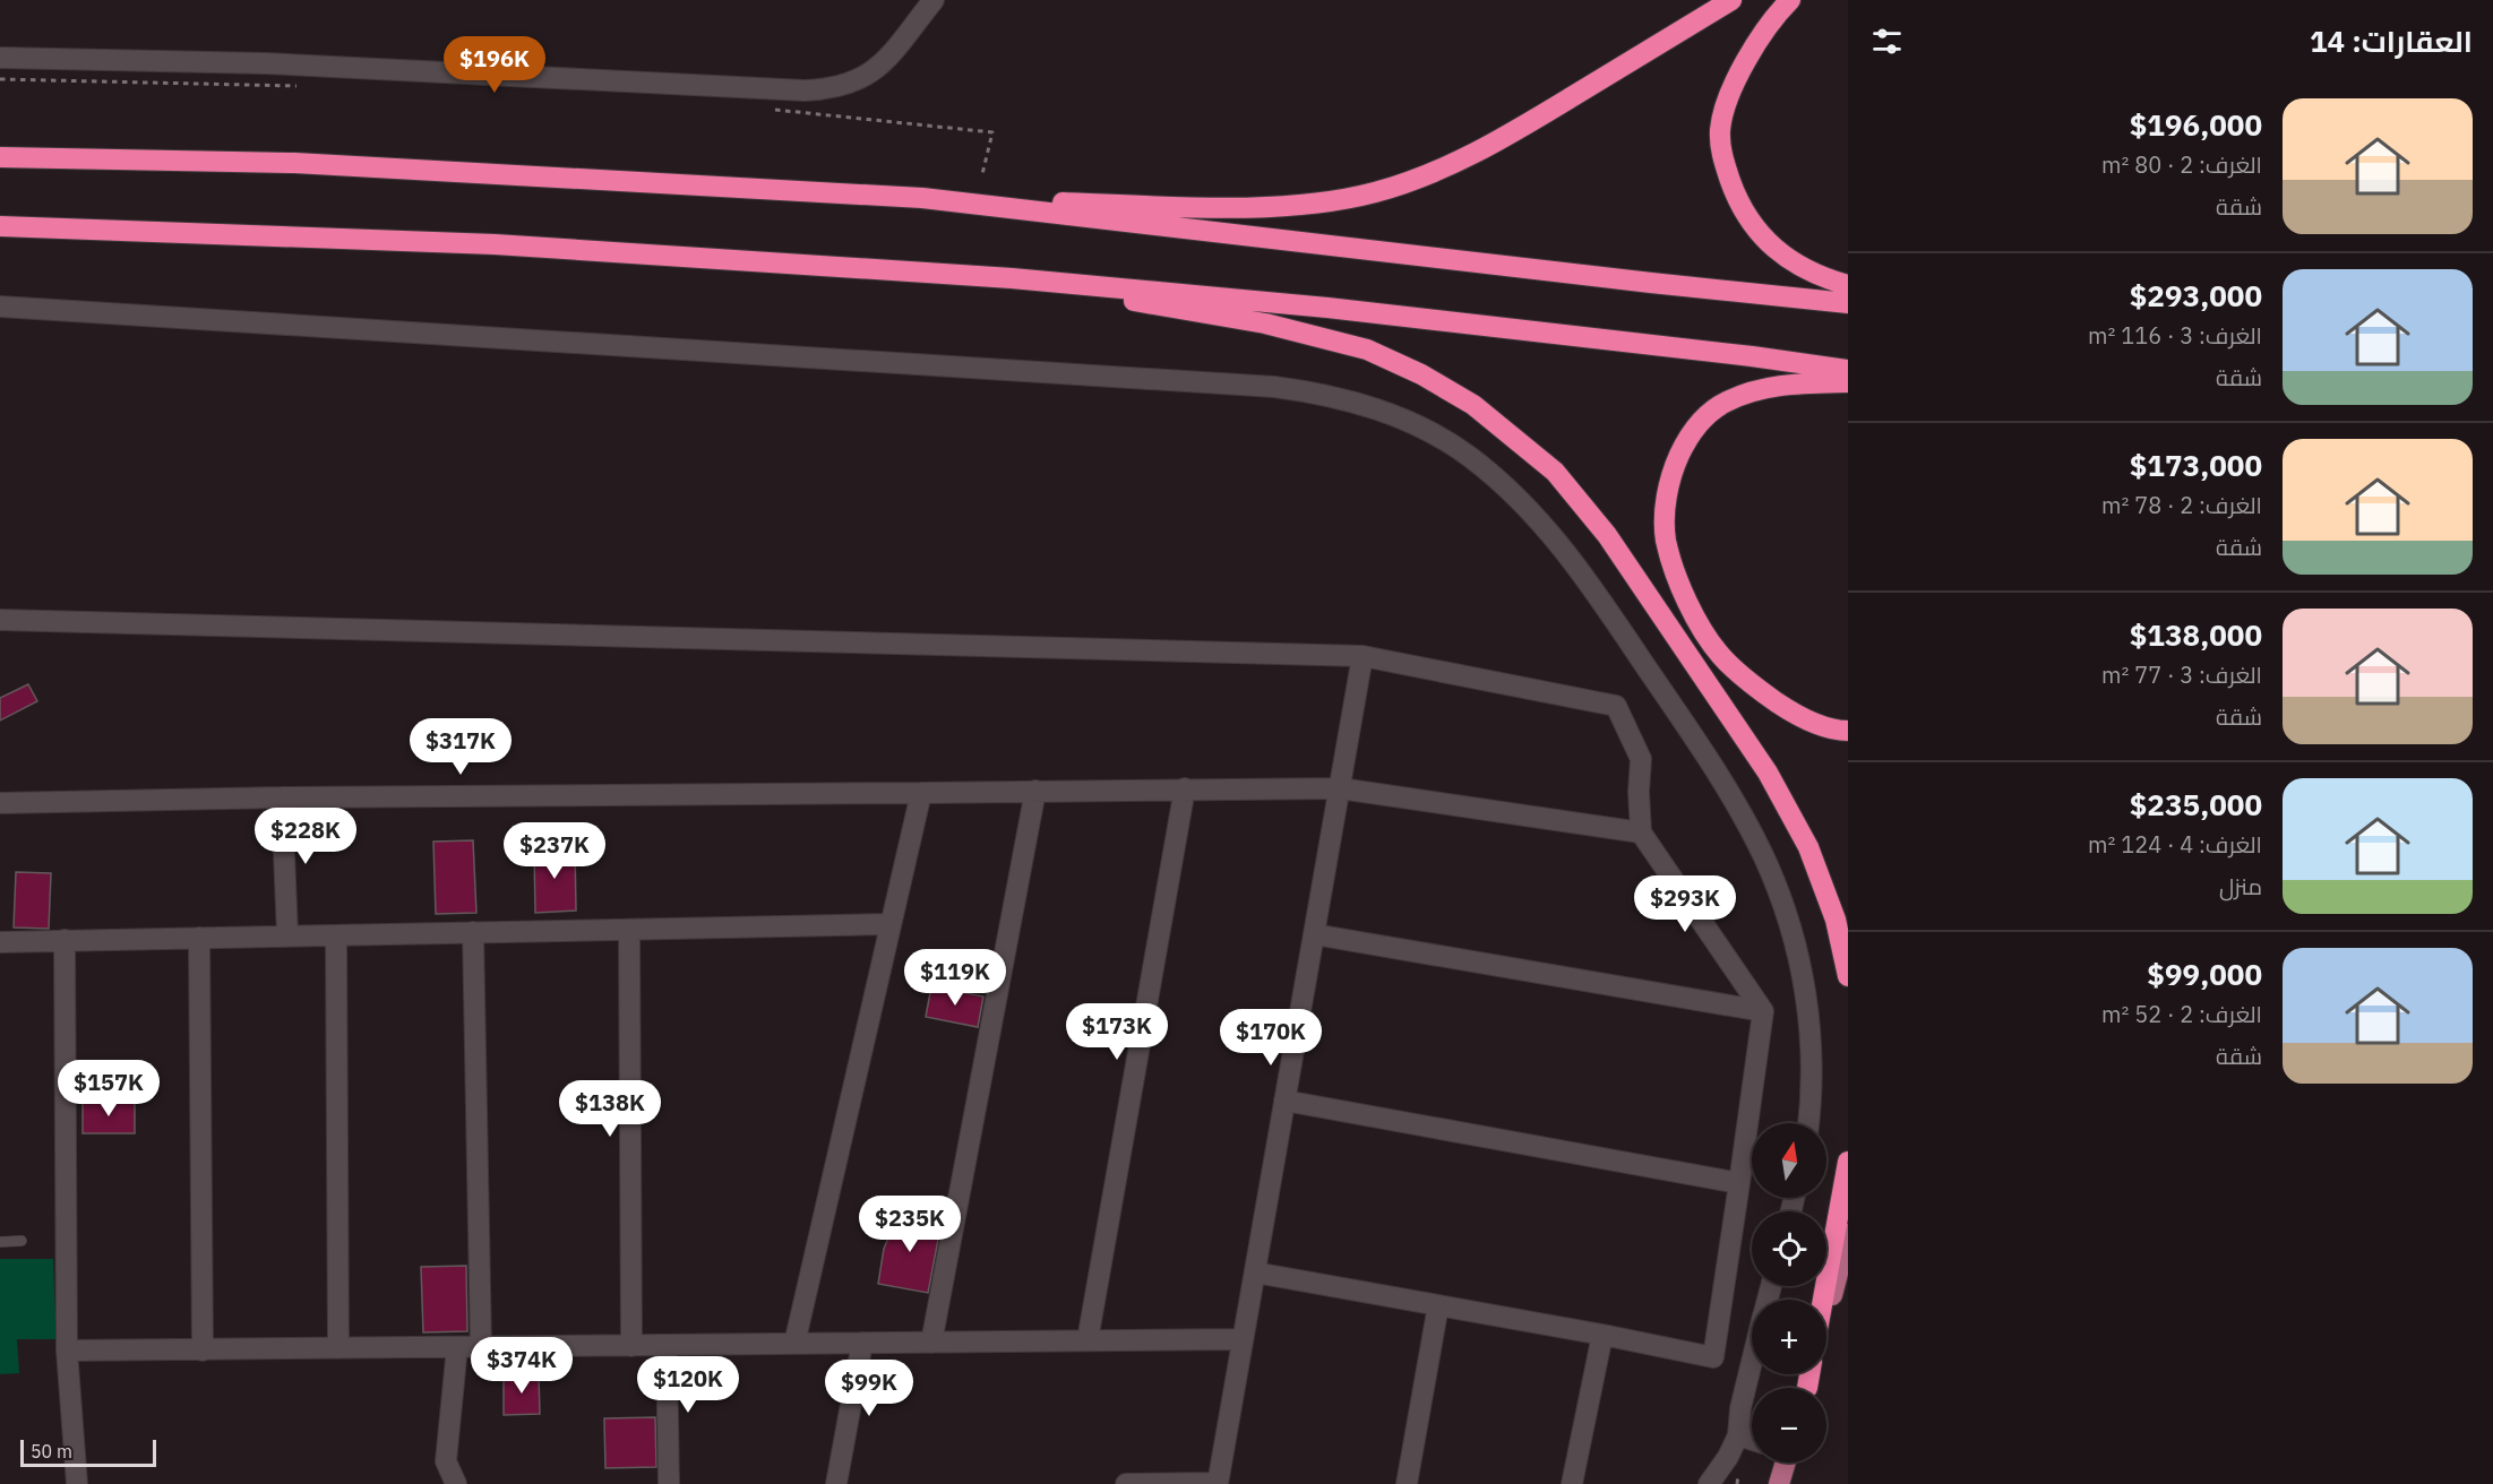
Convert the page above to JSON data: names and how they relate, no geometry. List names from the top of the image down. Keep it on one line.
{"scale_bar":"50 m","north":"top","page":{"heading":"العقارات: 14","price":["$196K","$317K","$228K","$237K","$293K","$119K","$173K","$170K","$157K","$138K","$235K","$374K","$120K","$99K"],"list":[{"name":"$196,000","note":"الغرف: 2 · 80 m² · شقة"},{"name":"$293,000","note":"الغرف: 3 · 116 m² · شقة"},{"name":"$173,000","note":"الغرف: 2 · 78 m² · شقة"},{"name":"$138,000","note":"الغرف: 3 · 77 m² · شقة"},{"name":"$235,000","note":"الغرف: 4 · 124 m² · منزل"},{"name":"$99,000","note":"الغرف: 2 · 52 m² · شقة"}],"map_buttons":["+","−"],"scale":"50 m"}}
